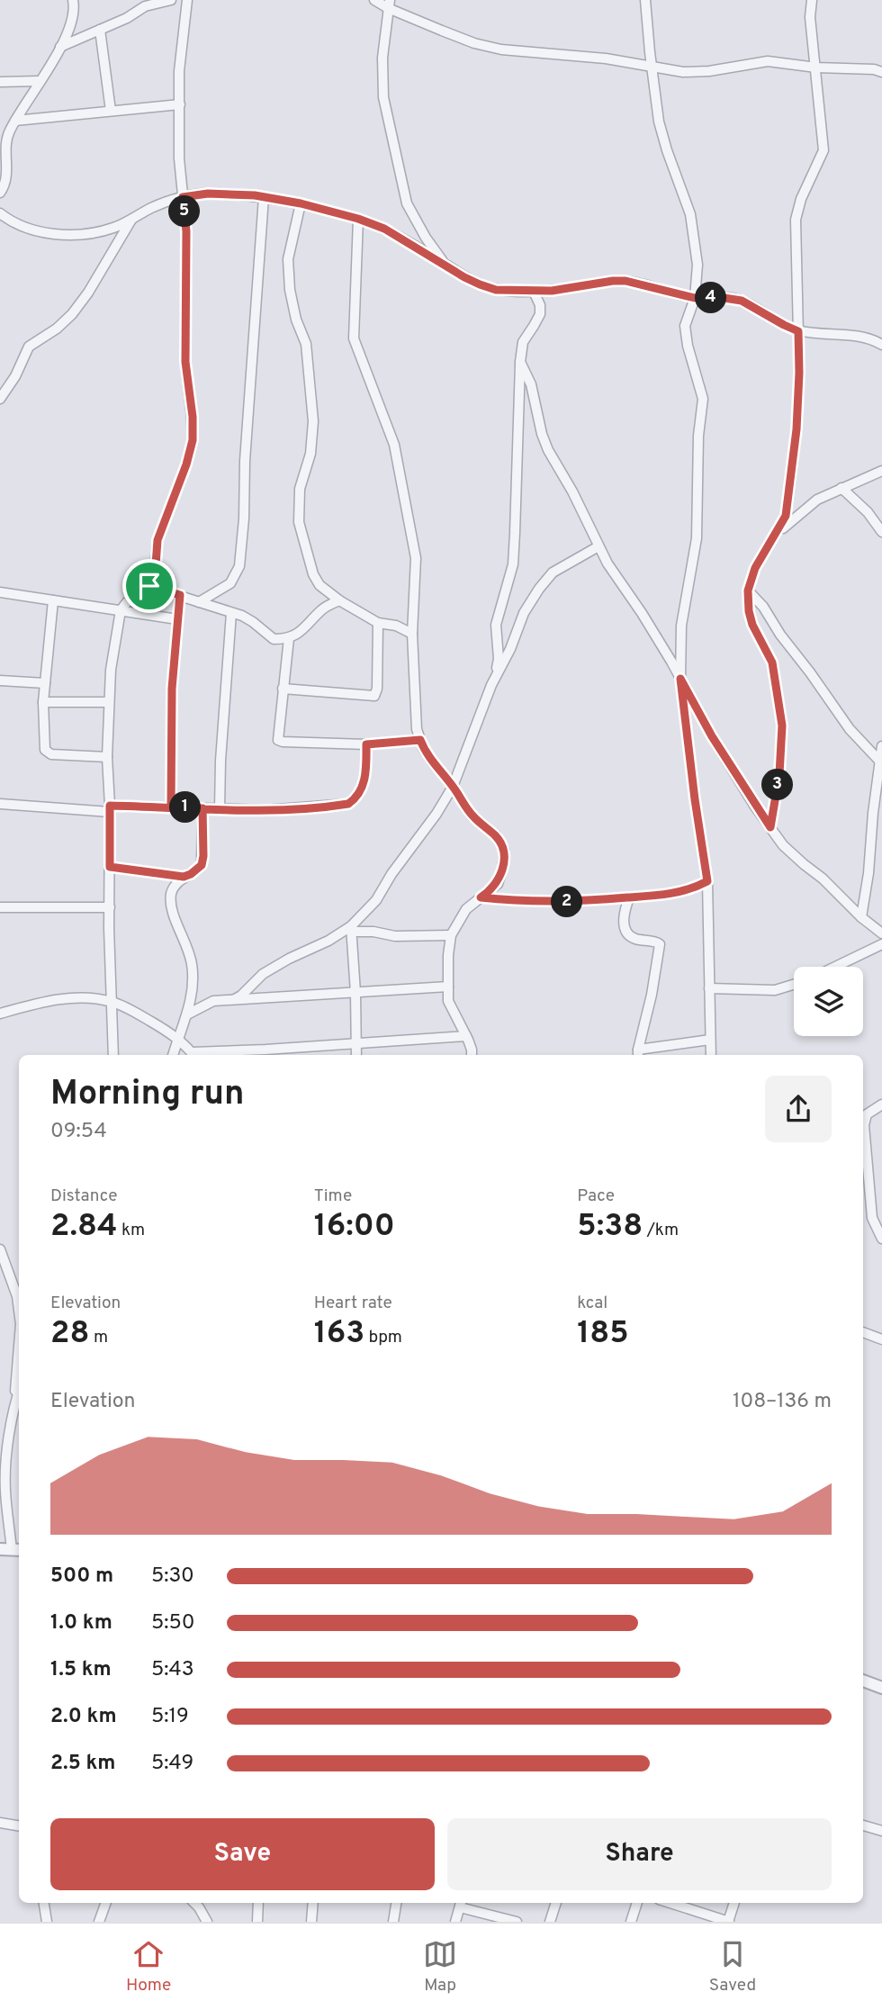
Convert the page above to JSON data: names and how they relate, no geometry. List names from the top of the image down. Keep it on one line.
{"page":{"pins":["5","4","3","1","2"],"heading":["Morning run","09:54"],"stats":[["Distance","2.84 km"],["Time","16:00"],["Pace","5:38 /km"],["Elevation","28 m"],["Heart rate","163 bpm"],["kcal","185"]],"chart":["Elevation","108–136 m"],"list":[{"name":"500 m","note":"5:30"},{"name":"1.0 km","note":"5:50"},{"name":"1.5 km","note":"5:43"},{"name":"2.0 km","note":"5:19"},{"name":"2.5 km","note":"5:49"}],"buttons":["Save","Share"],"tabs":["Home","Map","Saved"]}}
